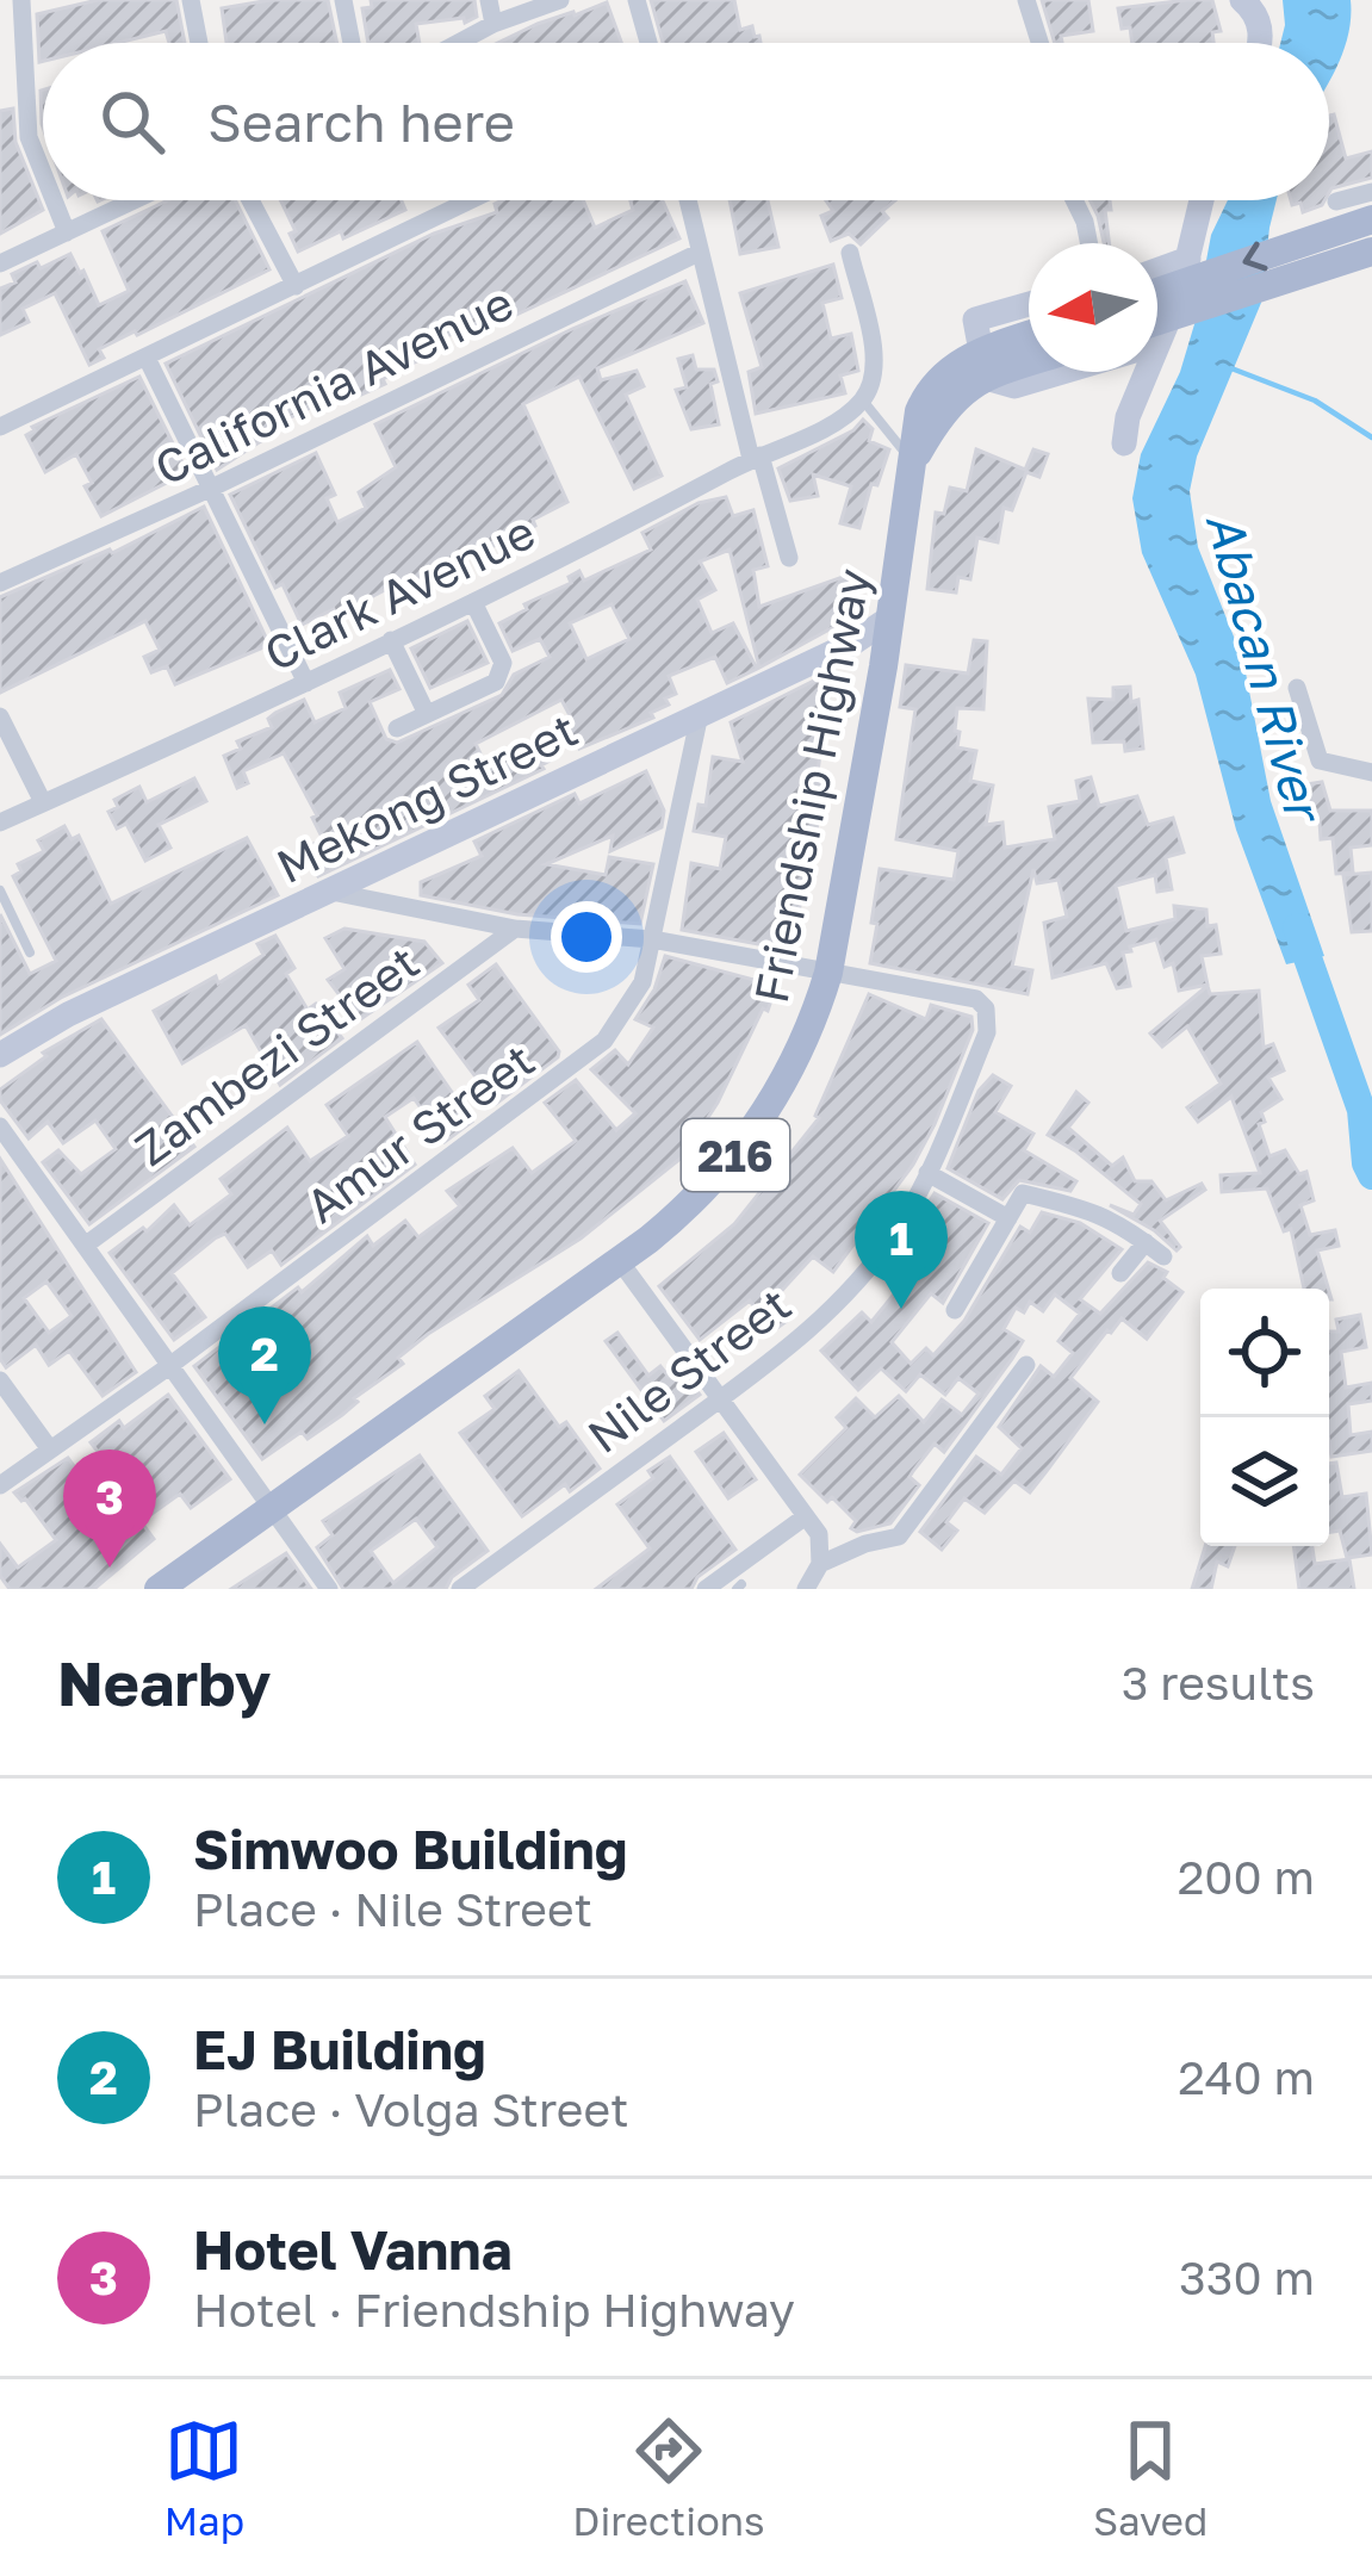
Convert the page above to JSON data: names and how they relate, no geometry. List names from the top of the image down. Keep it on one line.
{"streets":{"main road":["Friendship Highway","216"],"street":["California Avenue","Clark Avenue","Mekong Street","Zambezi Street","Amur Street","Nile Street"]},"crossings":[["Friendship Highway","Mekong Street"],["Friendship Highway","Nile Street"],["Mekong Street","Amur Street"]],"water":["Abacan River"],"north":"left","page":{"search":"Search here","pins":["1","2","3"],"heading":["Nearby","3 results"],"list":[{"mark":"1","name":"Simwoo Building","note":"Place · Nile Street","value":"200 m"},{"mark":"2","name":"EJ Building","note":"Place · Volga Street","value":"240 m"},{"mark":"3","name":"Hotel Vanna","note":"Hotel · Friendship Highway","value":"330 m"}],"nav":["Map","Directions","Saved"]}}
